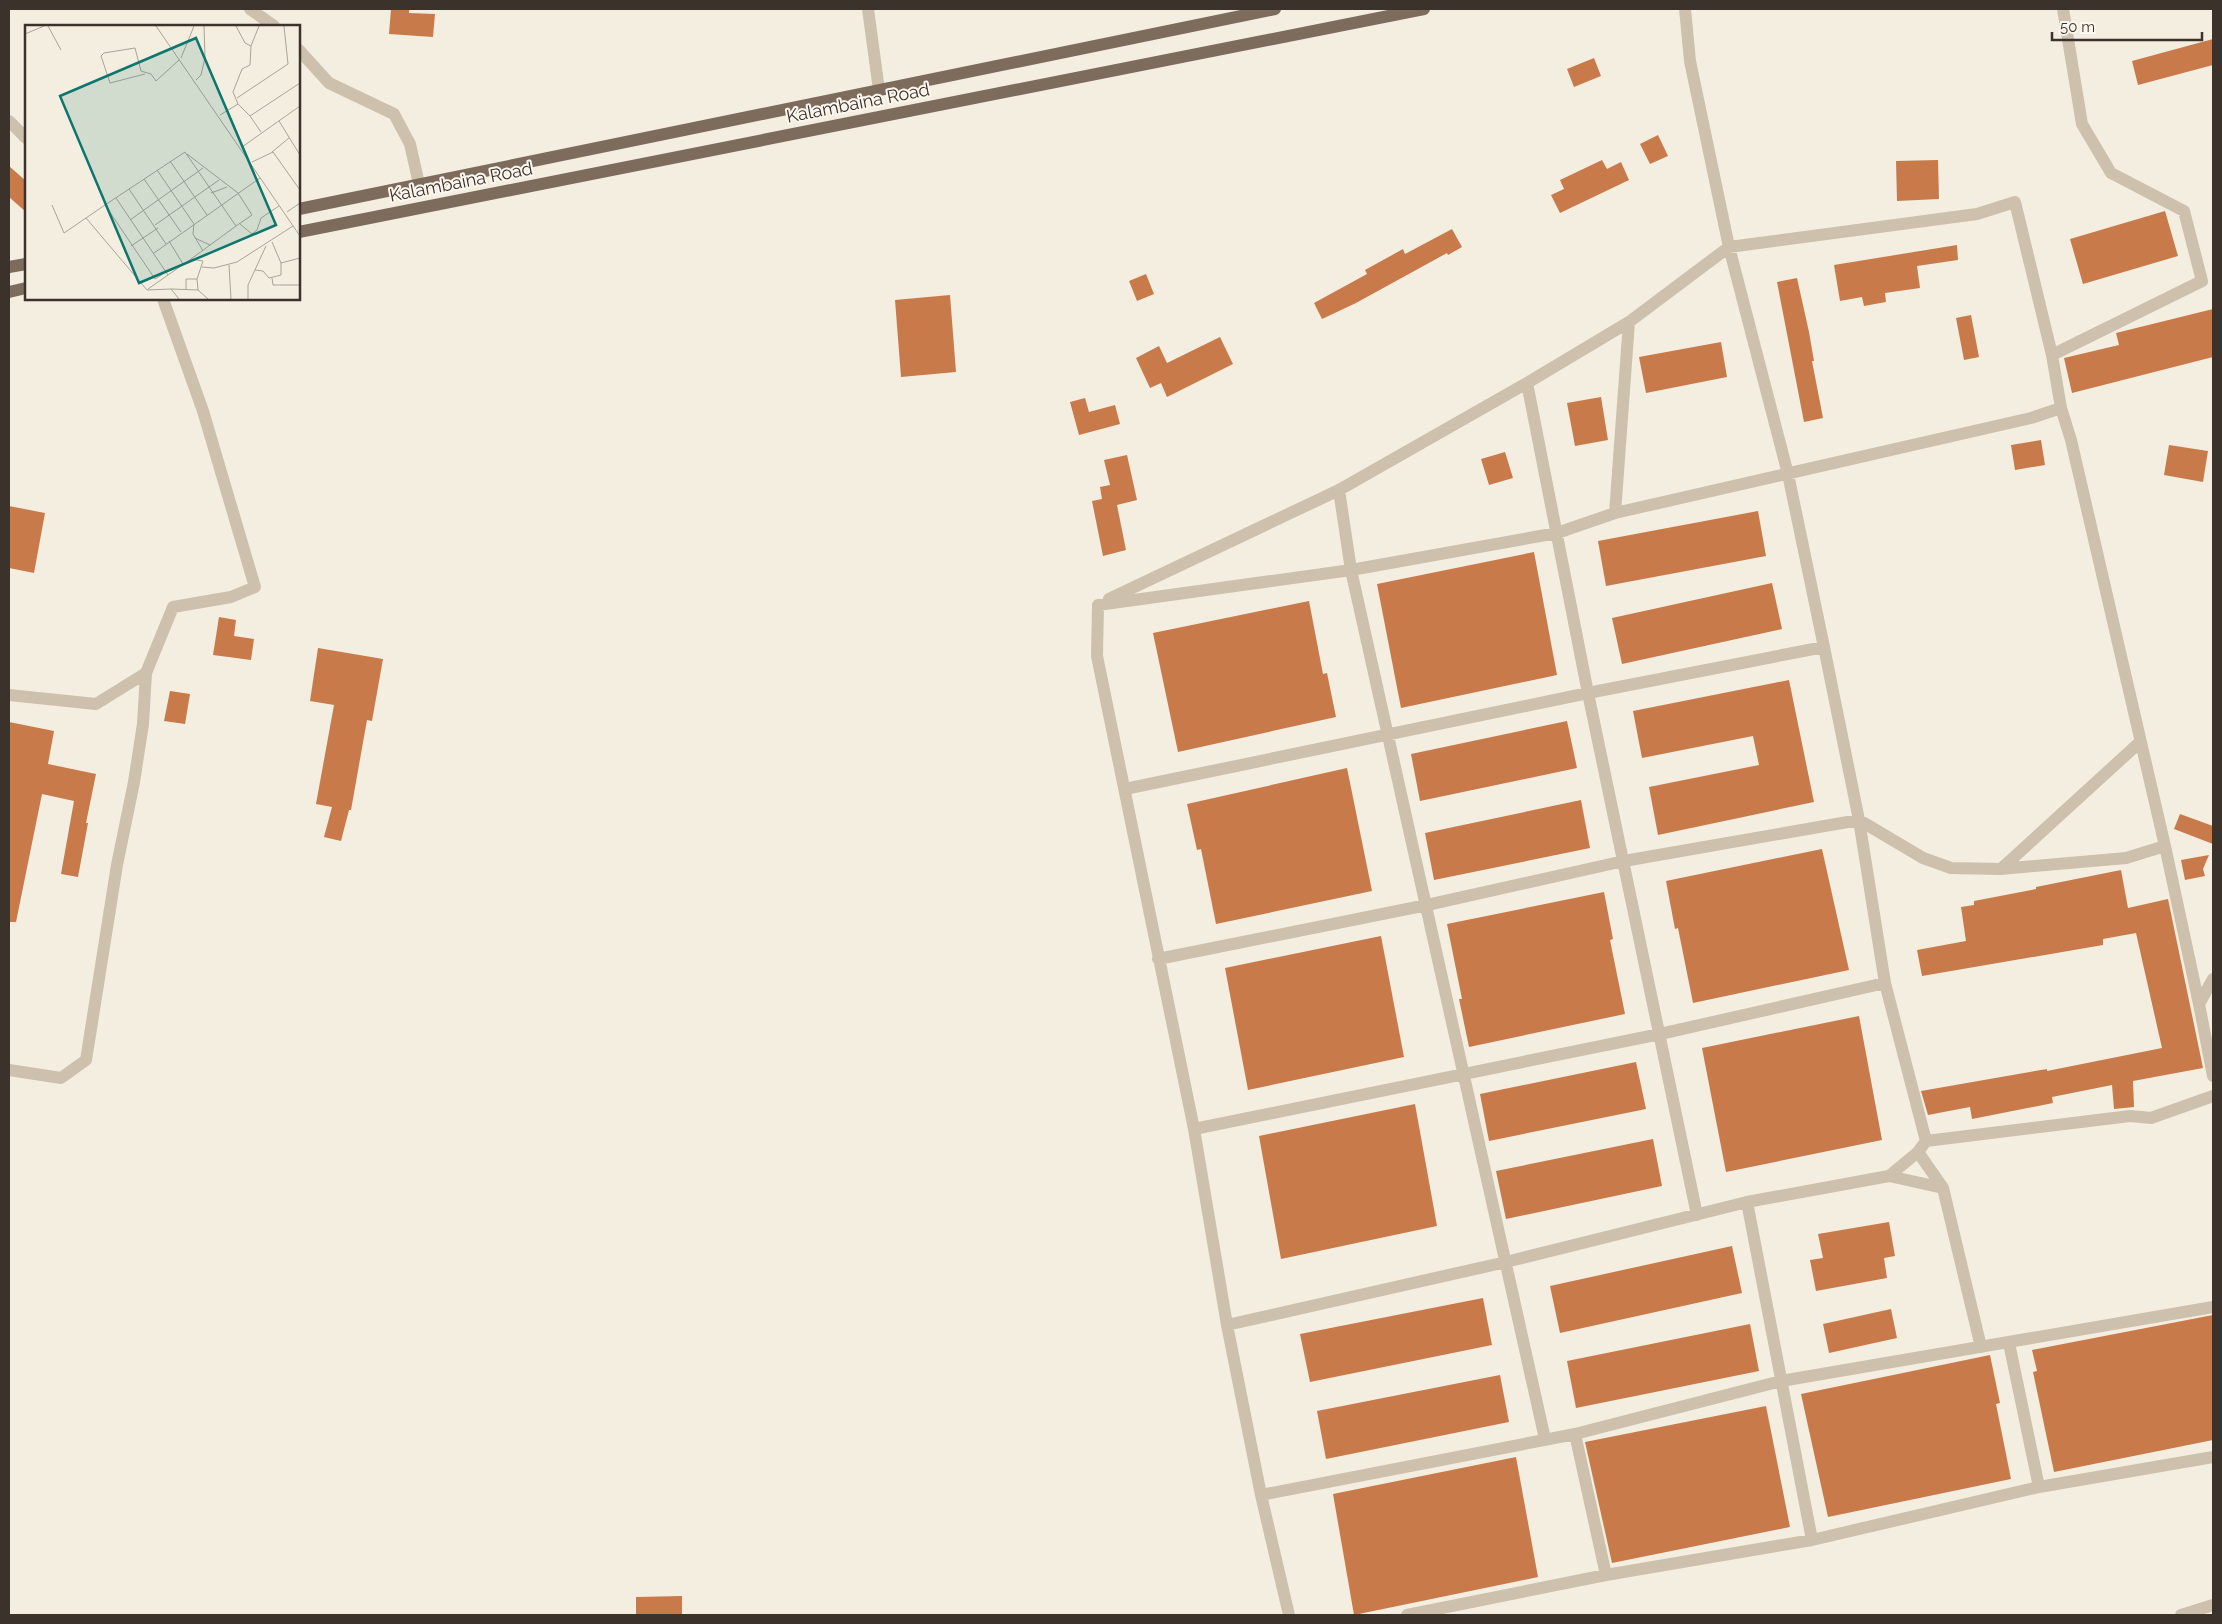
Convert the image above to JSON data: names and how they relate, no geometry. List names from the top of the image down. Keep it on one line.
{"streets":{"main road":["Kalambaina Road"]},"scale_bar":"50 m"}
